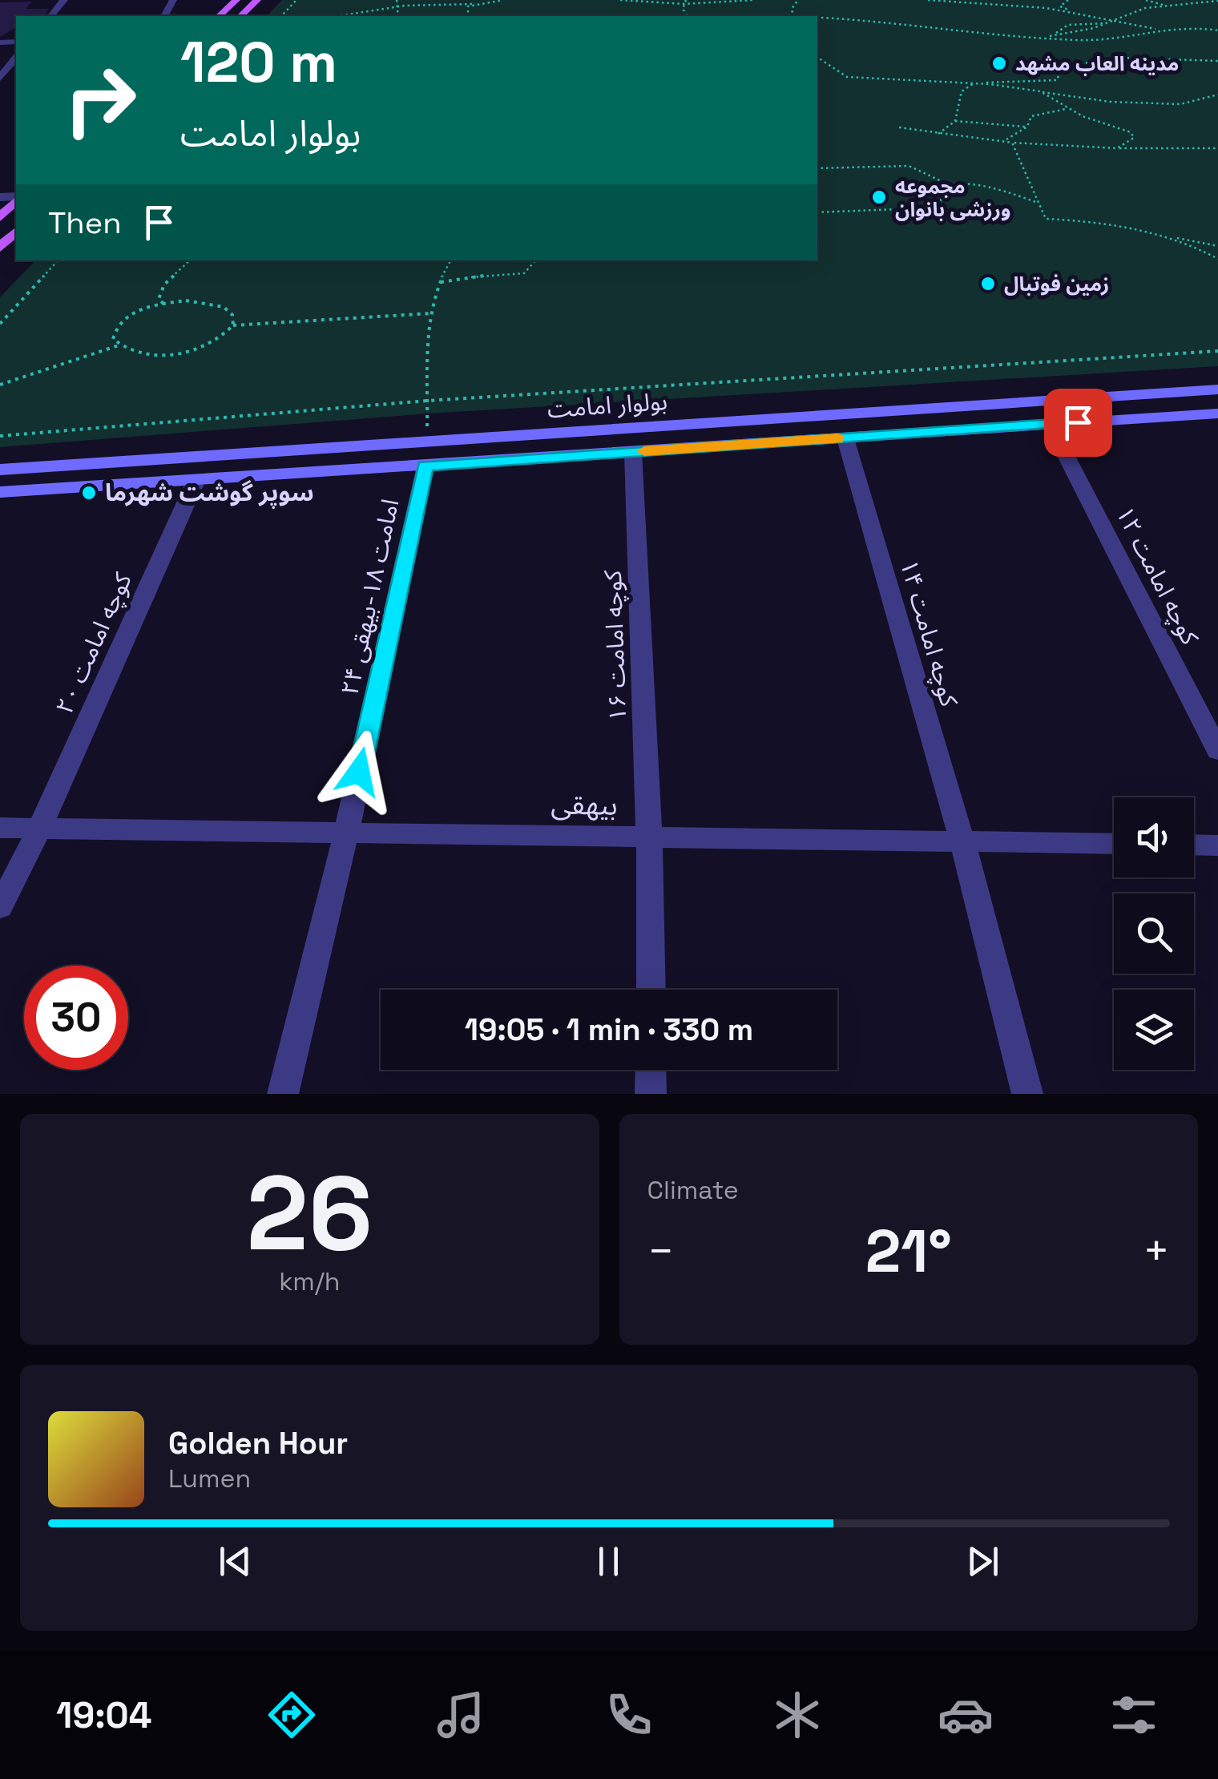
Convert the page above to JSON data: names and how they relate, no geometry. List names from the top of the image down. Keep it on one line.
{"streets":{"main road":["بولوار امامت"],"street":["کوچه امامت ۱۲","امامت ۱۸-بیهقی ۲۴","کوچه امامت ۱۴","کوچه امامت ۲۰","کوچه امامت ۱۶","بیهقی"]},"crossings":[["بولوار امامت","کوچه امامت ۱۲"],["بولوار امامت","امامت ۱۸-بیهقی ۲۴"],["بولوار امامت","کوچه امامت ۱۴"],["بولوار امامت","کوچه امامت ۲۰"],["بولوار امامت","کوچه امامت ۱۶"],["امامت ۱۸-بیهقی ۲۴","بیهقی"],["کوچه امامت ۱۴","بیهقی"],["کوچه امامت ۲۰","بیهقی"],["کوچه امامت ۱۶","بیهقی"]],"places":["مدينه العاب مشهد","مجموعه ورزشی بانوان","زمین فوتبال","سوپر گوشت شهرما"],"page":{"turn":["120 m","بولوار امامت"],"then":"Then","limit":"30","trip":"19:05 · 1 min · 330 m","tile":[["26","km/h"],"Climate"],"heat":["−","21°","+"],"song":["Golden Hour","Lumen"],"tabs":"19:04"}}
